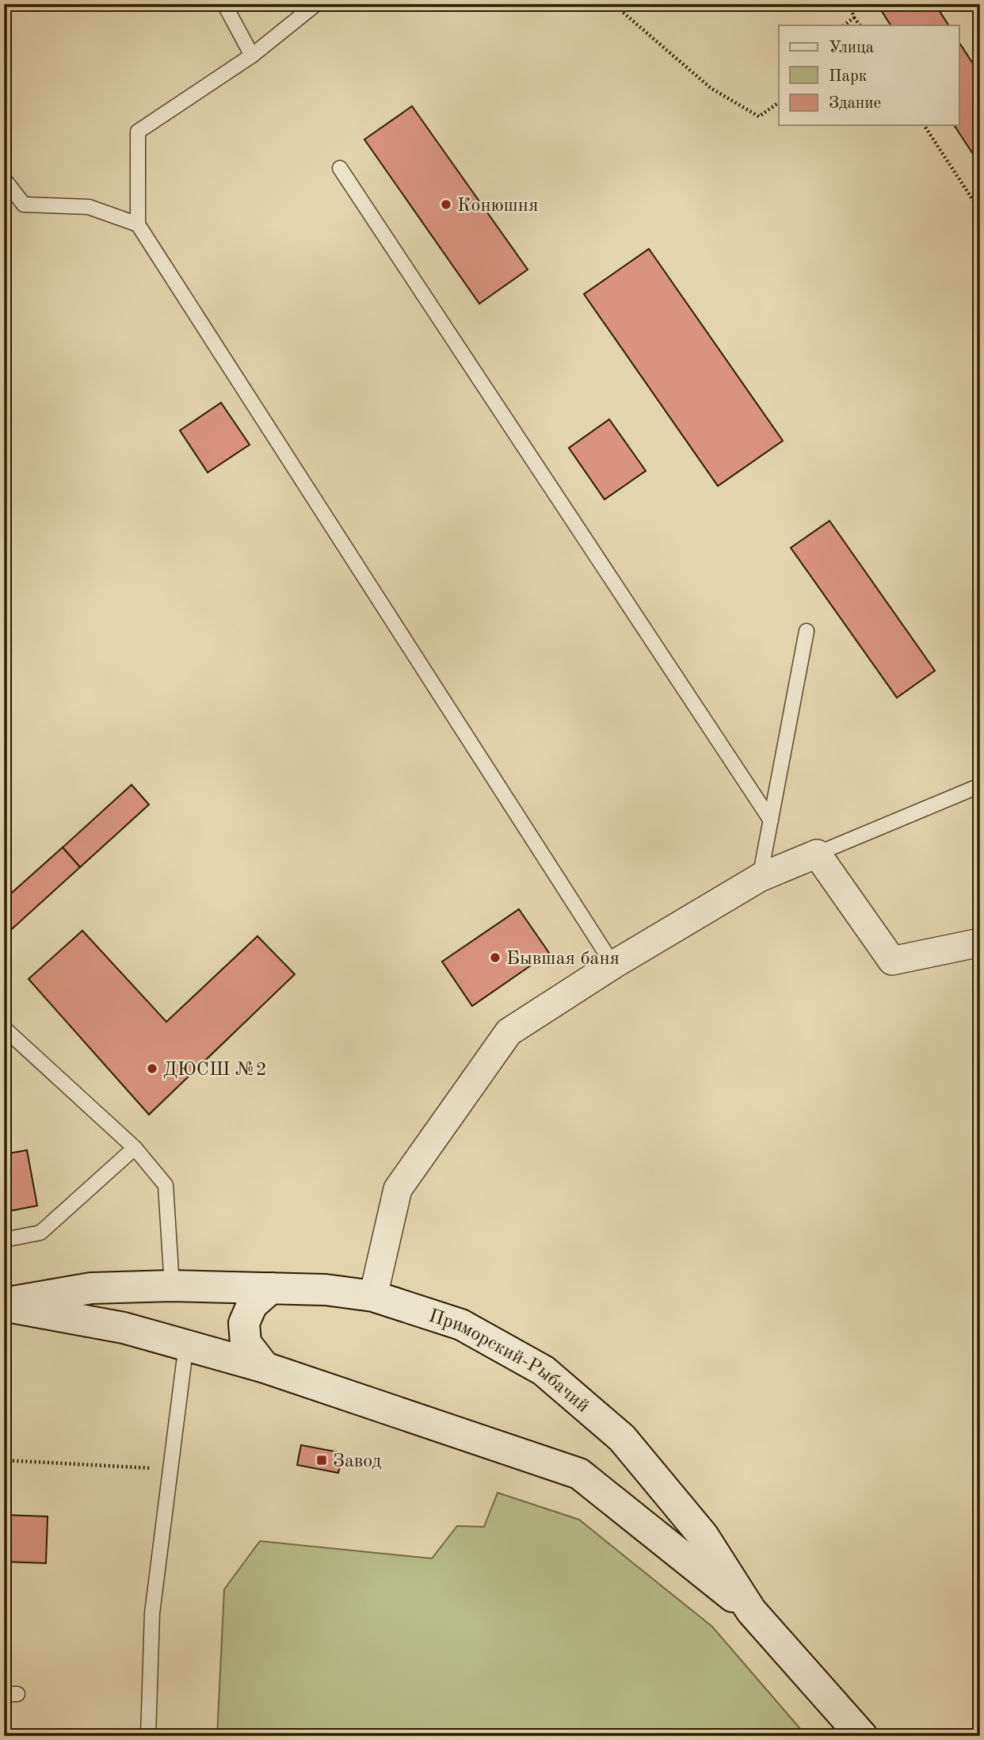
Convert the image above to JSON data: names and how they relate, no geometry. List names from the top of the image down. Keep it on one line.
{"streets":{"main road":["Приморский-Рыбачий"]},"places":{"other":["Конюшня","Бывшая баня","ДЮСШ №2"],"transit":["Завод"]},"legend":["Улица","Парк","Здание"]}
